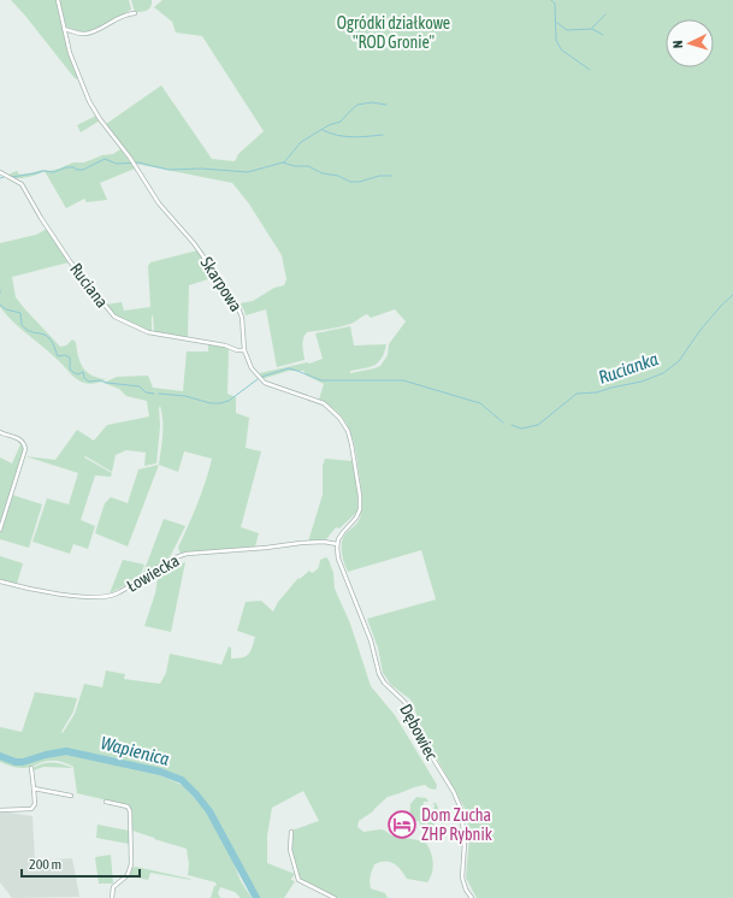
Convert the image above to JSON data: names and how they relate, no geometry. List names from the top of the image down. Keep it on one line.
{"streets":{"street":["Skarpowa","Ruciana","Łowiecka","Dębowiec"]},"crossings":[["Skarpowa","Ruciana"],["Skarpowa","Łowiecka"],["Skarpowa","Dębowiec"],["Łowiecka","Dębowiec"]],"water":["Rucianka","Wapienica"],"parks":["Ogródki działkowe \"ROD Gronie\""],"places":{"hotel":["Dom Zucha ZHP Rybnik"]},"scale_bar":"200 m","north":"left"}
